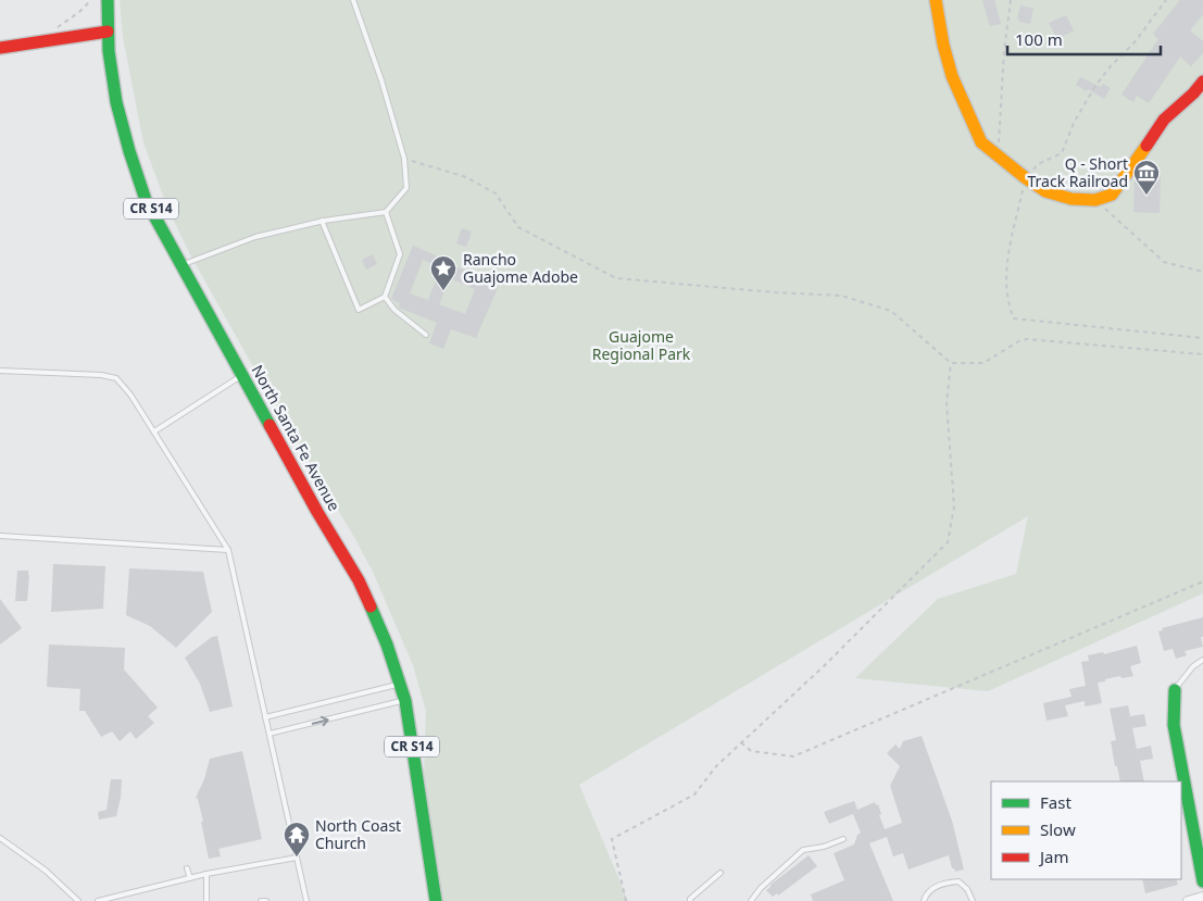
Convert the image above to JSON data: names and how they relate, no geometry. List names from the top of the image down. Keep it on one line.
{"streets":{"main road":["CR S14","North Santa Fe Avenue"]},"parks":["Guajome Regional Park"],"places":{"museum":["Q - Short Track Railroad"],"place":["Rancho Guajome Adobe"],"temple":["North Coast Church"]},"legend":["Fast","Slow","Jam"],"scale_bar":"100 m"}
